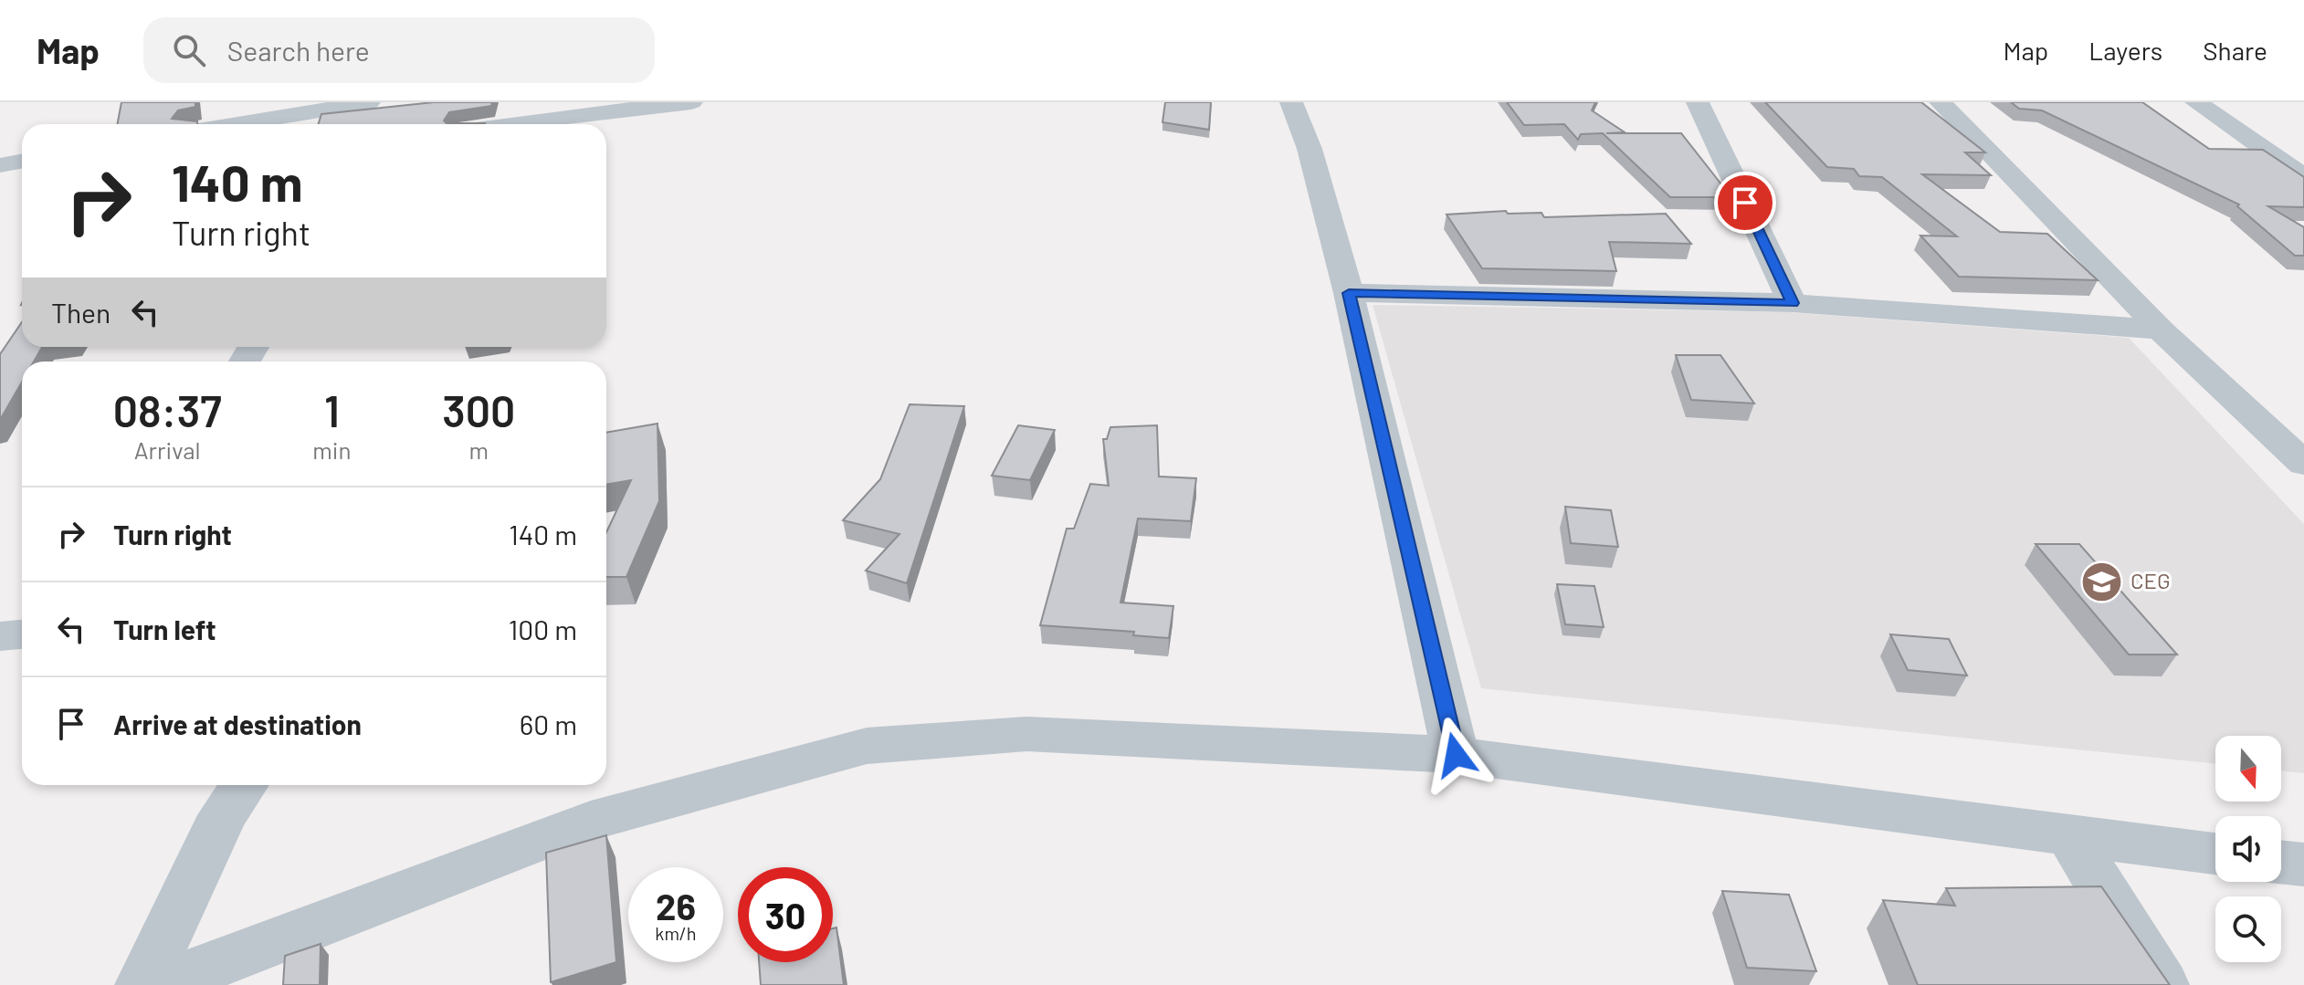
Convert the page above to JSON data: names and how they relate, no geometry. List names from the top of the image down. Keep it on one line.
{"places":{"school or university":["CEG"]},"north":"bottom","page":{"header":"Map","search":"Search here","nav":["Map","Layers","Share"],"turn":["140 m","Turn right"],"then":"Then","eta":["08:37","Arrival","1","min","300","m"],"list":[{"name":"Turn right","value":"140 m"},{"name":"Turn left","value":"100 m"},{"name":"Arrive at destination","value":"60 m"}],"speed":"26 km/h","limit":"30"}}
